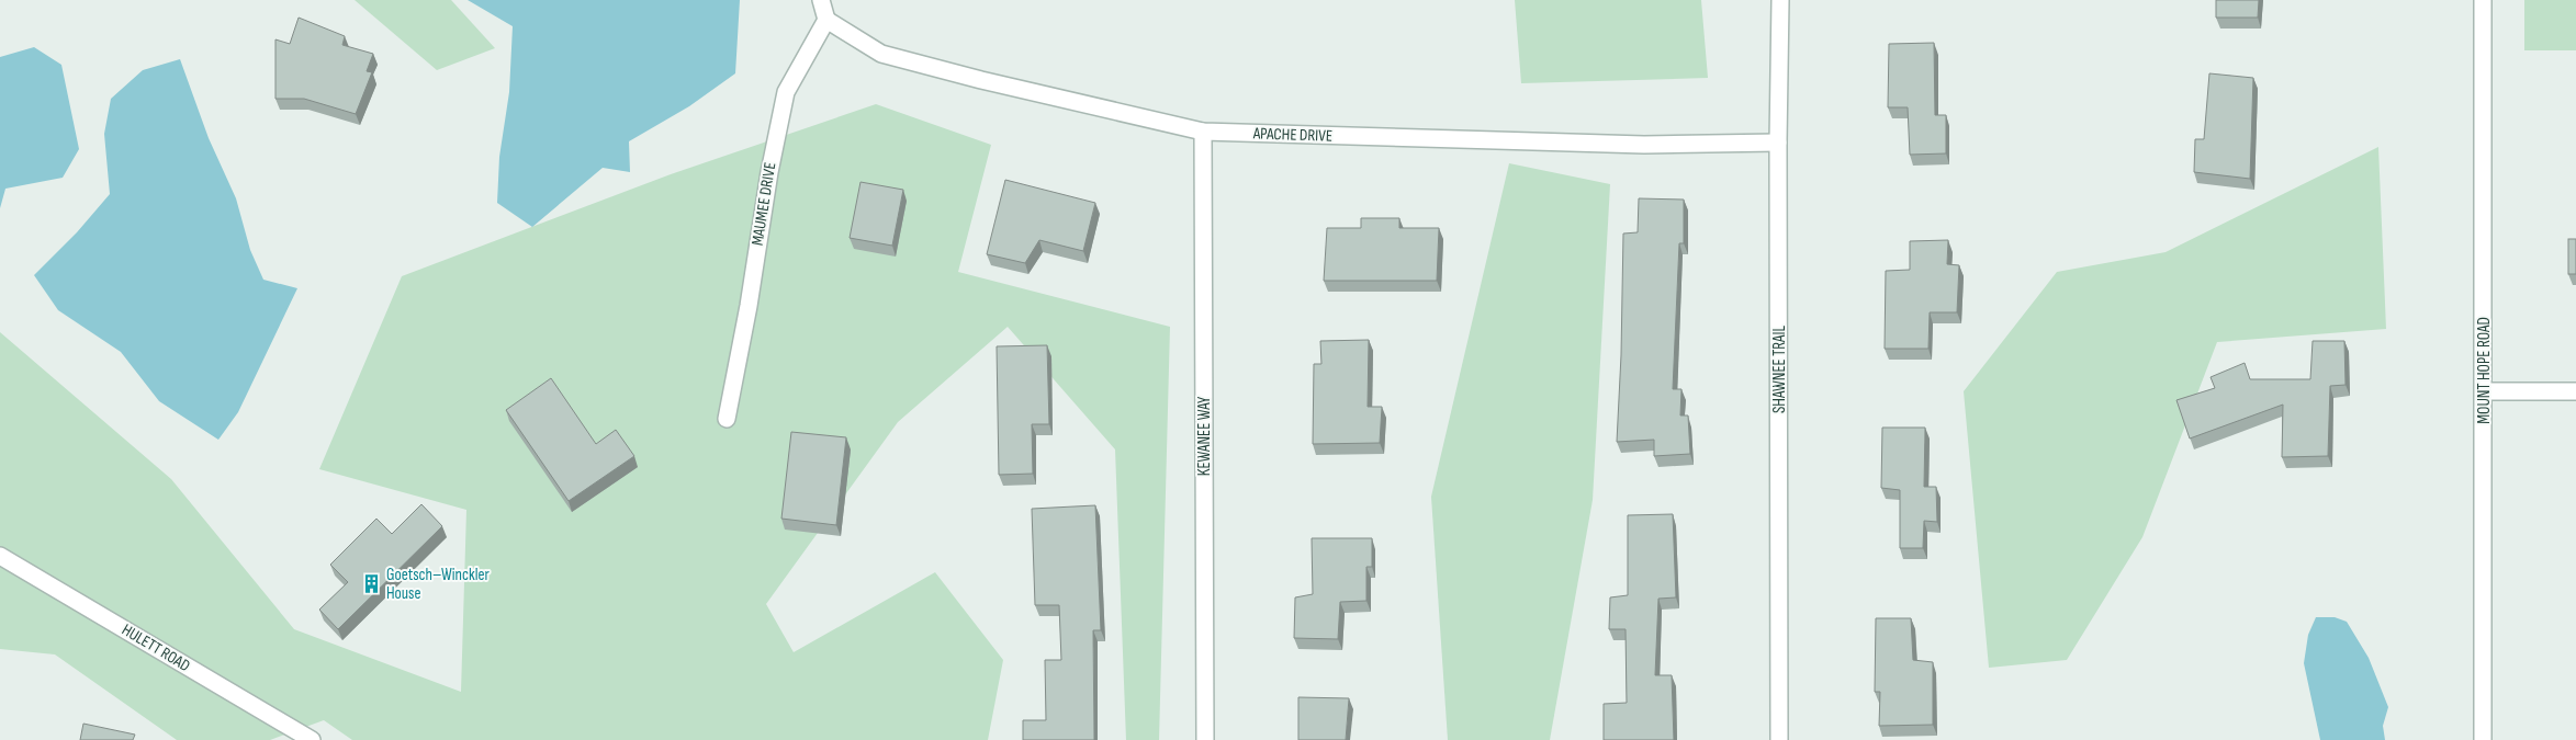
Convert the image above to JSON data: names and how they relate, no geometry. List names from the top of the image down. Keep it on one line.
{"streets":{"street":["APACHE DRIVE","MAUMEE DRIVE","SHAWNEE TRAIL","MOUNT HOPE ROAD","KEWANEE WAY","HULETT ROAD"]},"crossings":[["APACHE DRIVE","MAUMEE DRIVE"],["APACHE DRIVE","SHAWNEE TRAIL"],["APACHE DRIVE","KEWANEE WAY"]],"places":{"building":["Goetsch–Winckler House"]}}
